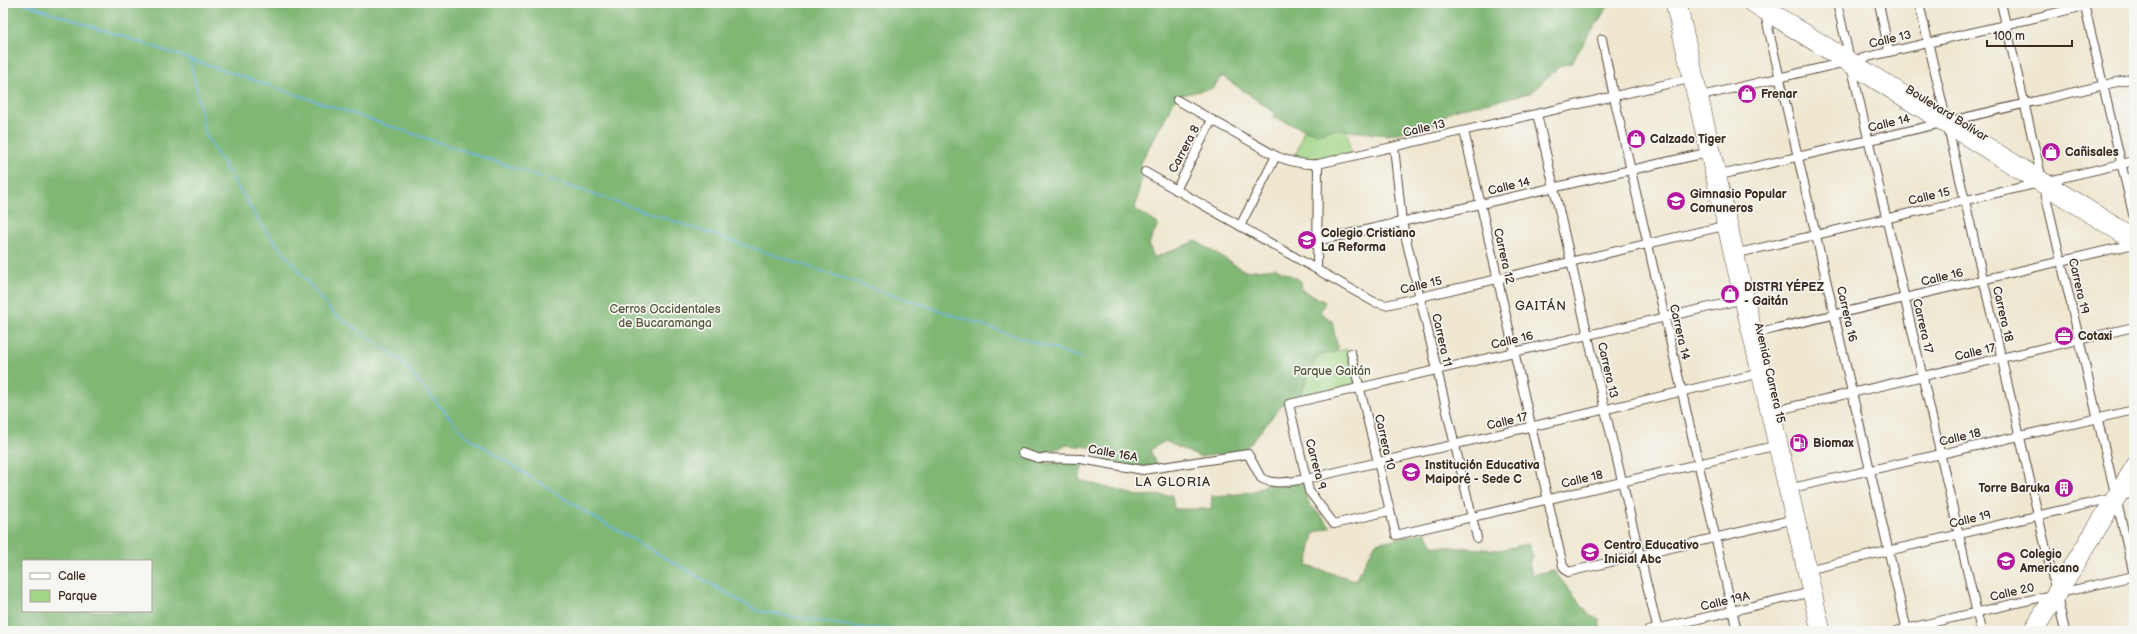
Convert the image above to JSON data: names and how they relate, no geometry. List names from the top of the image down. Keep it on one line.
{"streets":{"main road":["Boulevard Bolívar","Avenida Carrera 15"],"street":["Calle 13","Calle 14","Carrera 8","Calle 15","Carrera 12","Calle 16","Carrera 19","Carrera 16","Carrera 18","Carrera 17","Carrera 14","Carrera 11","Calle 17","Carrera 13","Calle 18","Carrera 10","Calle 16A","Carrera 9","Calle 19","Calle 20","Calle 19A"]},"crossings":[["Calle 13","Boulevard Bolívar"],["Calle 13","Carrera 8"],["Calle 13","Carrera 12"],["Calle 13","Carrera 19"],["Calle 13","Carrera 16"],["Calle 13","Carrera 18"],["Calle 13","Carrera 17"],["Calle 13","Carrera 14"],["Calle 13","Carrera 11"],["Calle 13","Carrera 13"],["Calle 13","Avenida Carrera 15"],["Boulevard Bolívar","Calle 14"],["Boulevard Bolívar","Calle 15"],["Boulevard Bolívar","Calle 16"],["Boulevard Bolívar","Carrera 19"],["Boulevard Bolívar","Carrera 16"],["Boulevard Bolívar","Carrera 18"],["Boulevard Bolívar","Carrera 17"],["Calle 14","Carrera 12"],["Calle 14","Carrera 19"],["Calle 14","Carrera 16"],["Calle 14","Carrera 18"],["Calle 14","Carrera 17"],["Calle 14","Carrera 14"],["Calle 14","Carrera 11"],["Calle 14","Carrera 13"],["Calle 14","Avenida Carrera 15"],["Carrera 8","Calle 15"],["Calle 15","Carrera 12"],["Calle 15","Carrera 19"],["Calle 15","Carrera 16"],["Calle 15","Carrera 18"],["Calle 15","Carrera 17"],["Calle 15","Carrera 14"],["Calle 15","Carrera 11"],["Calle 15","Carrera 13"],["Calle 15","Avenida Carrera 15"],["Carrera 12","Calle 16"],["Carrera 12","Calle 17"],["Carrera 12","Carrera 13"],["Carrera 12","Calle 18"],["Calle 16","Carrera 19"],["Calle 16","Carrera 16"],["Calle 16","Carrera 18"],["Calle 16","Carrera 17"],["Calle 16","Carrera 14"],["Calle 16","Carrera 11"],["Calle 16","Carrera 13"],["Calle 16","Avenida Carrera 15"],["Calle 16","Carrera 10"],["Calle 16","Carrera 9"],["Carrera 19","Calle 17"],["Carrera 19","Calle 18"],["Carrera 19","Calle 19"],["Carrera 19","Calle 20"],["Carrera 16","Calle 17"],["Carrera 16","Calle 18"],["Carrera 16","Calle 19"],["Carrera 16","Calle 20"],["Carrera 18","Calle 17"],["Carrera 18","Calle 18"],["Carrera 18","Calle 19"],["Carrera 18","Calle 20"],["Carrera 17","Calle 17"],["Carrera 17","Calle 18"],["Carrera 17","Calle 19"],["Carrera 17","Calle 20"],["Carrera 14","Calle 17"],["Carrera 14","Calle 18"],["Carrera 14","Calle 19A"],["Carrera 11","Calle 17"],["Carrera 11","Calle 18"],["Calle 17","Carrera 13"],["Calle 17","Avenida Carrera 15"],["Calle 17","Carrera 10"],["Calle 17","Calle 16A"],["Calle 17","Carrera 9"],["Carrera 13","Calle 18"],["Carrera 13","Calle 19A"],["Avenida Carrera 15","Calle 18"],["Avenida Carrera 15","Calle 19"],["Avenida Carrera 15","Calle 19A"],["Calle 18","Carrera 10"],["Carrera 10","Carrera 9"]],"districts":["GAITÁN","LA GLORIA"],"parks":["Cerros Occidentales de Bucaramanga","Parque Gaitán"],"places":{"shop":["Frenar","Calzado Tiger","Cañisales","DISTRI YÉPEZ - Gaitán"],"school or university":["Gimnasio Popular Comuneros","Colegio Cristiano La Reforma","Institución Educativa Maiporé - Sede C","Centro Educativo Inicial Abc","Colegio Americano"],"office":["Cotaxi"],"fuel station":["Biomax"],"building":["Torre Baruka"]},"legend":["Calle","Parque"],"scale_bar":"100 m"}
